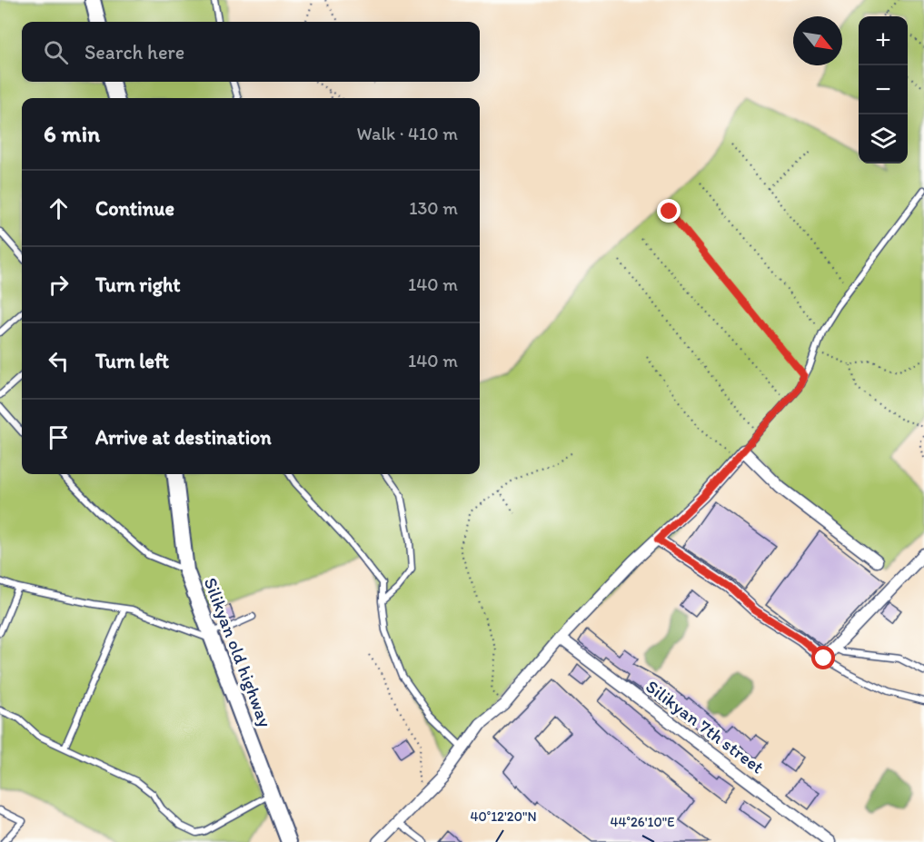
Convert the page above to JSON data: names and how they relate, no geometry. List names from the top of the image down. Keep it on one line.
{"streets":{"street":["Silikyan old highway","Silikyan 7th street"]},"north":"bottom right","page":{"map_buttons":["+","−"],"search":"Search here","heading":["6 min","Walk · 410 m"],"list":[["Continue","130 m"],["Turn right","140 m"],["Turn left","140 m"],"Arrive at destination"]},"coordinates":["40°12'20\"N","44°26'10\"E"]}
